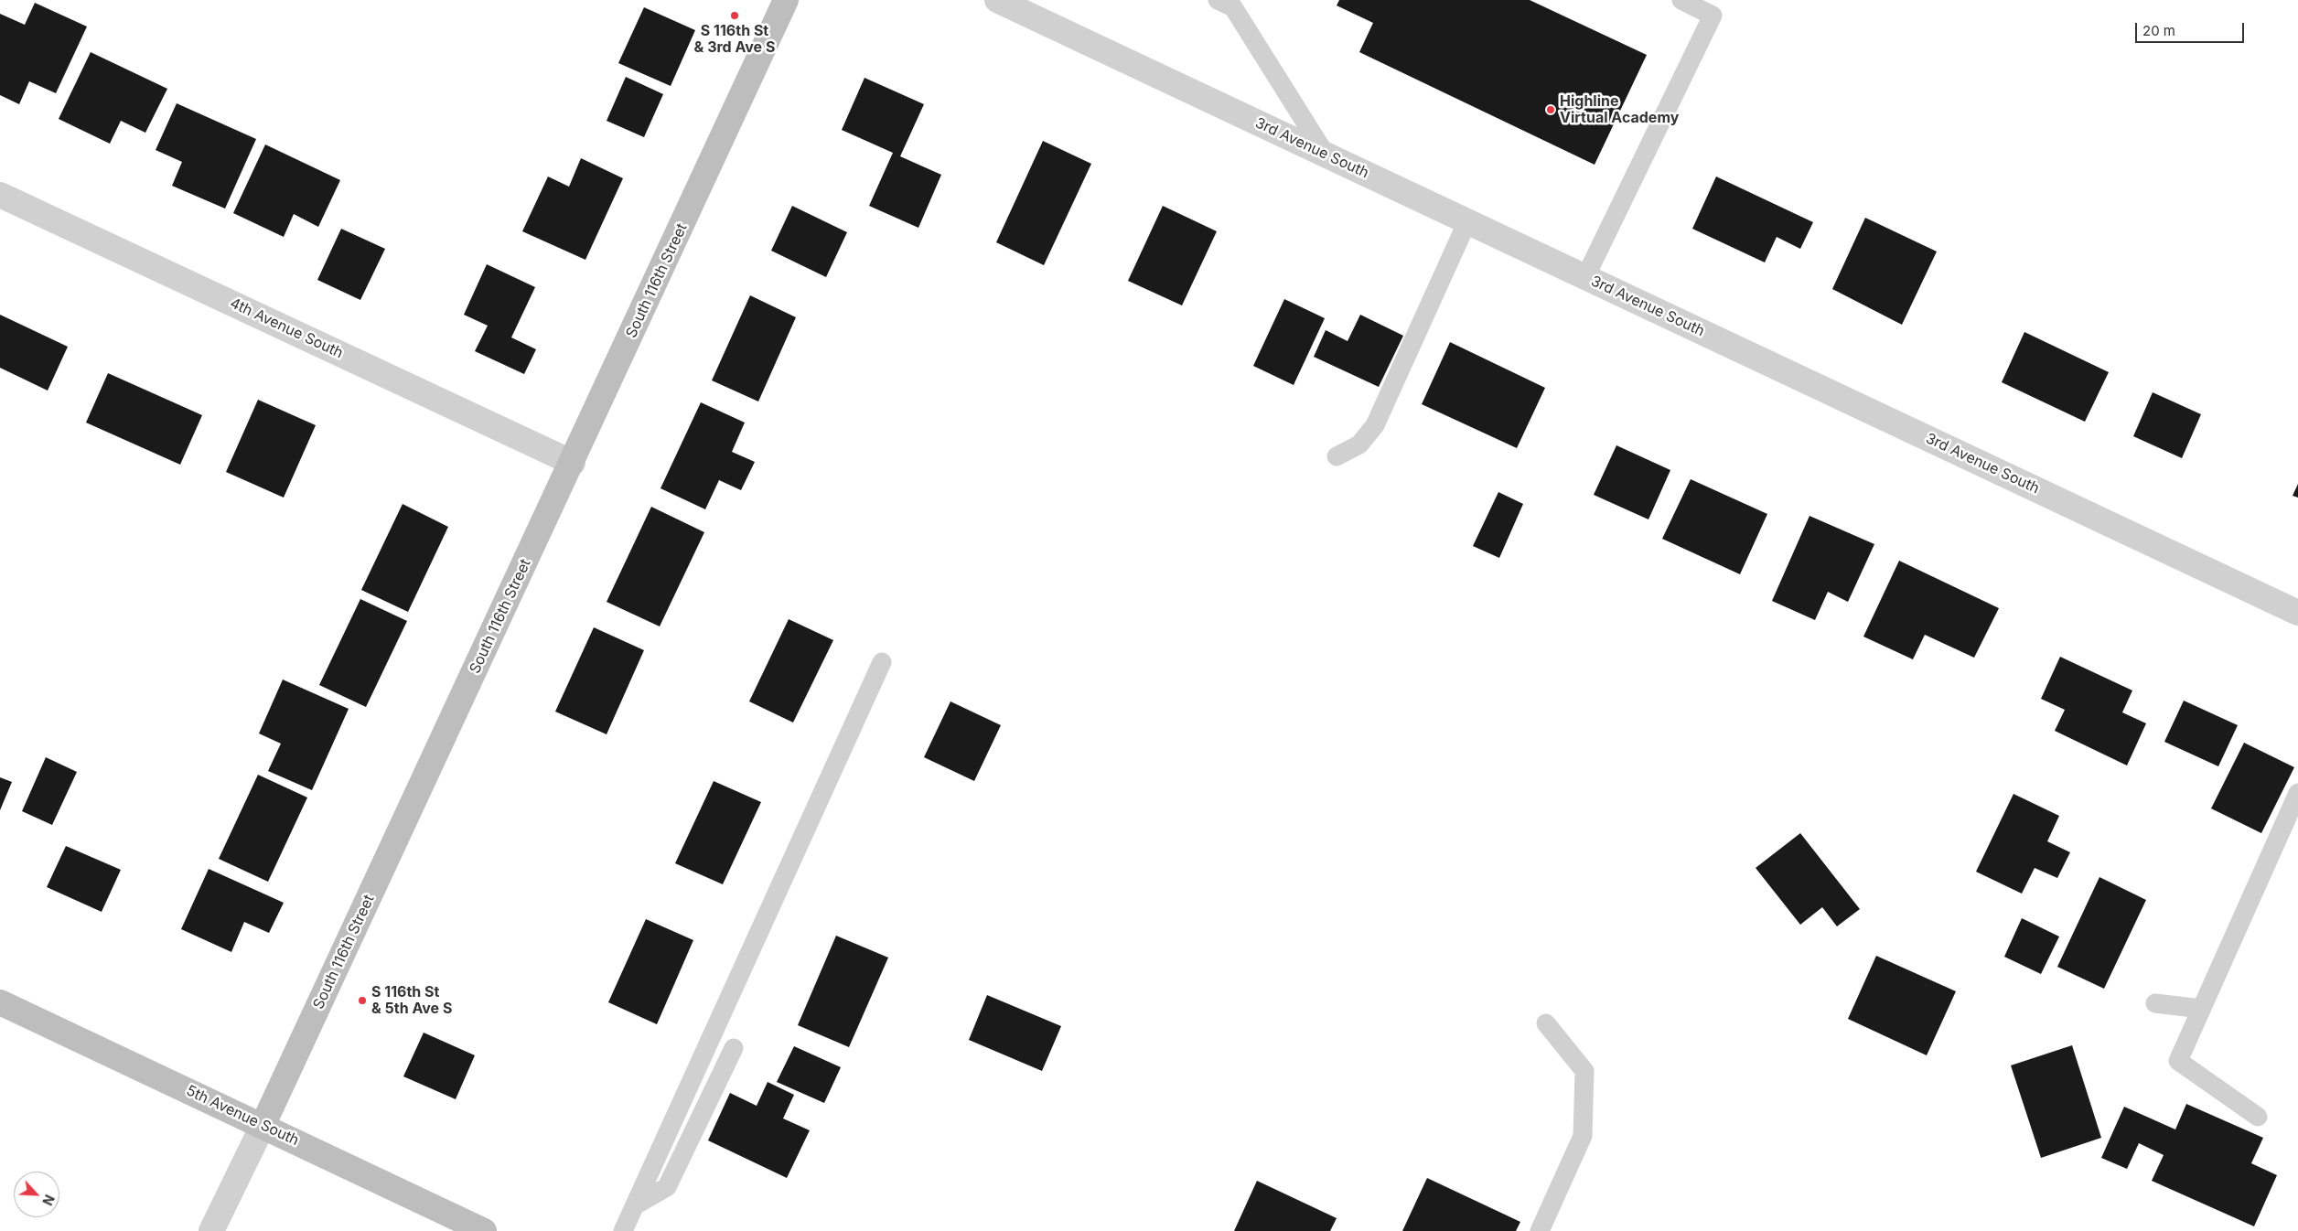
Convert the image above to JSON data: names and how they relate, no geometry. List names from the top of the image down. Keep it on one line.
{"streets":{"street":["3rd Avenue South","South 116th Street","4th Avenue South","5th Avenue South"]},"crossings":[["South 116th Street","4th Avenue South"],["South 116th Street","5th Avenue South"]],"places":["S 116th St & 3rd Ave S","Highline Virtual Academy","S 116th St & 5th Ave S"],"scale_bar":"20 m","north":"bottom right"}
